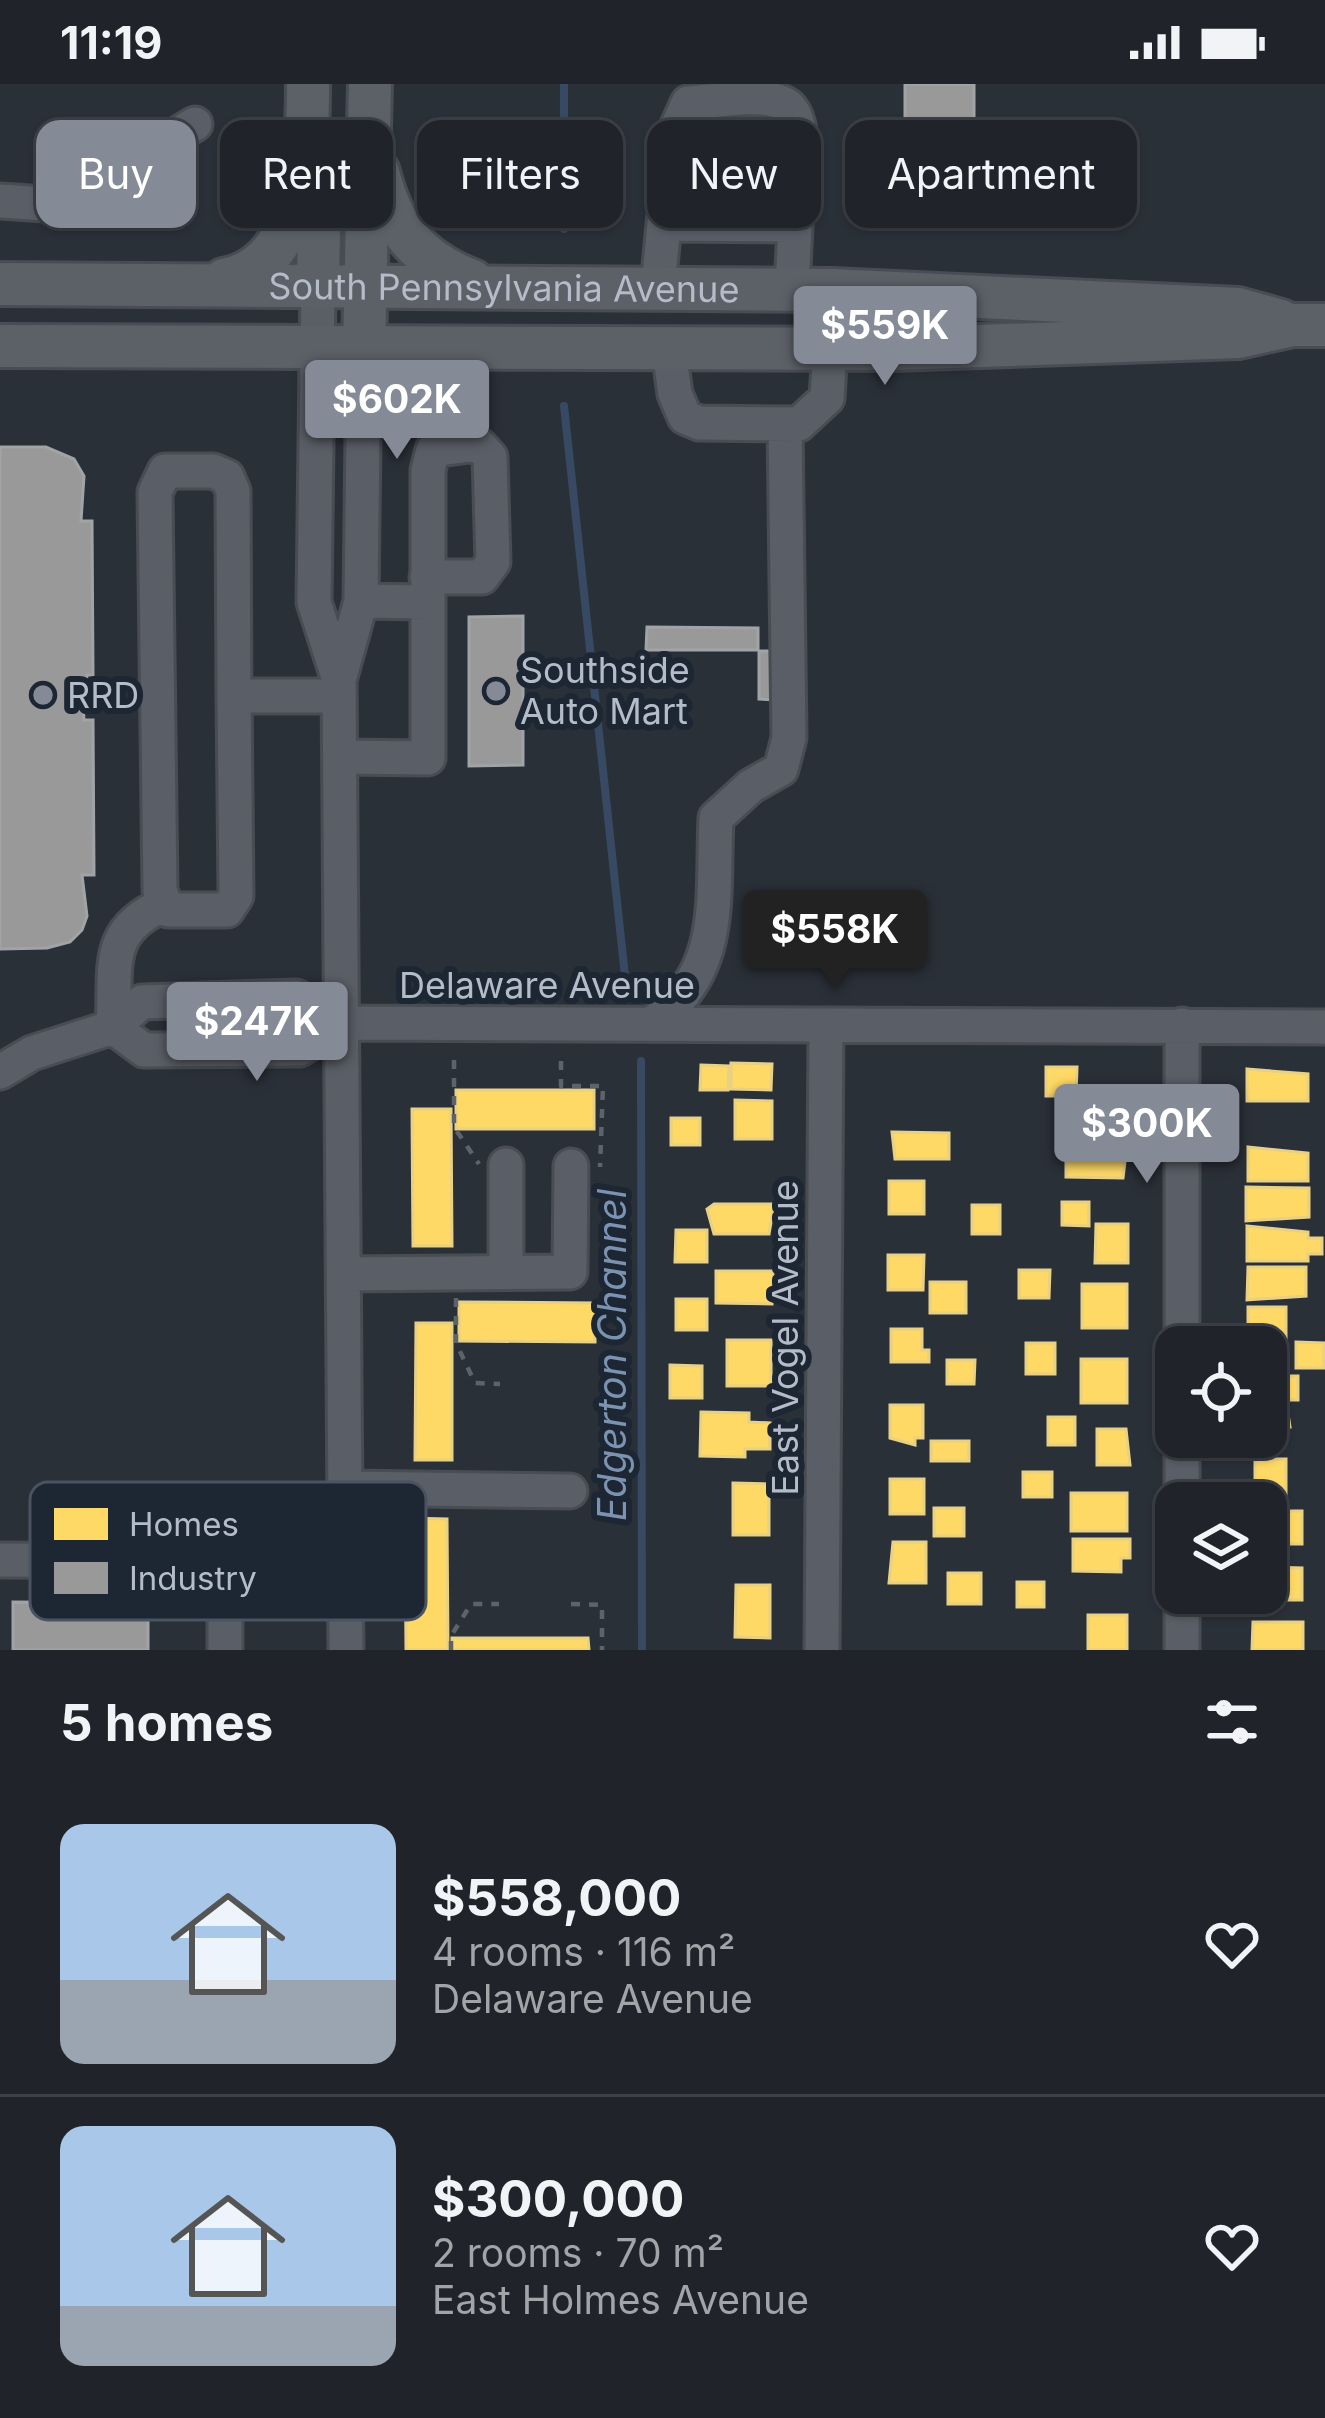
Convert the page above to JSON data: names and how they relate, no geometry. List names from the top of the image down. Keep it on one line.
{"streets":{"main road":["South Pennsylvania Avenue"],"street":["Delaware Avenue","East Vogel Avenue"]},"crossings":[["Delaware Avenue","East Vogel Avenue"]],"water":["Edgerton Channel"],"places":["Southside Auto Mart","RRD"],"legend":["Homes","Industry"],"page":{"status":"11:19","chip":["Buy","Rent","Filters","New","Apartment"],"price":["$559K","$602K","$558K","$247K","$300K"],"heading":"5 homes","list":[{"name":"$558,000","note":"4 rooms · 116 m² · Delaware Avenue"},{"name":"$300,000","note":"2 rooms · 70 m² · East Holmes Avenue"}]}}
